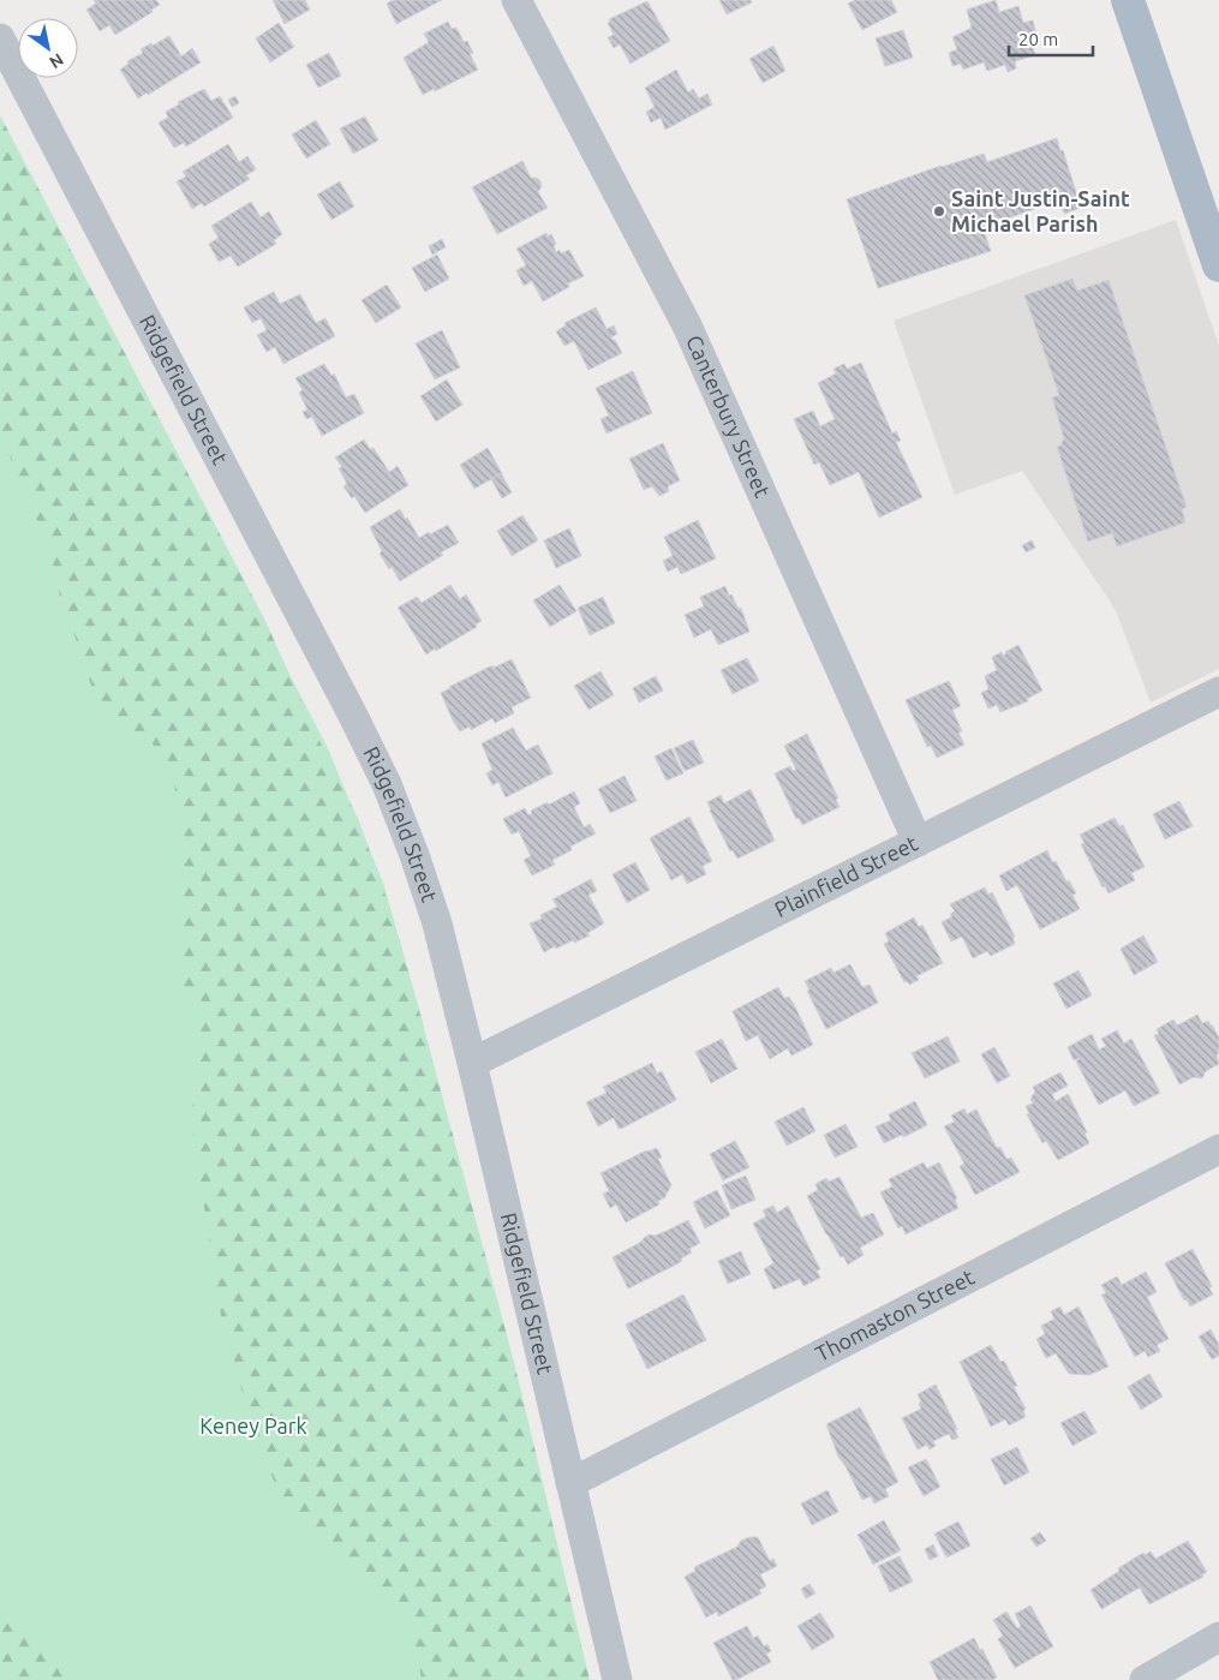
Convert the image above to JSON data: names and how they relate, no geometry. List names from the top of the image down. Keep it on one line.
{"streets":{"street":["Ridgefield Street","Canterbury Street","Plainfield Street","Thomaston Street"]},"crossings":[["Ridgefield Street","Plainfield Street"],["Ridgefield Street","Thomaston Street"],["Canterbury Street","Plainfield Street"]],"parks":["Keney Park"],"places":["Saint Justin-Saint Michael Parish"],"scale_bar":"20 m","north":"bottom right"}
